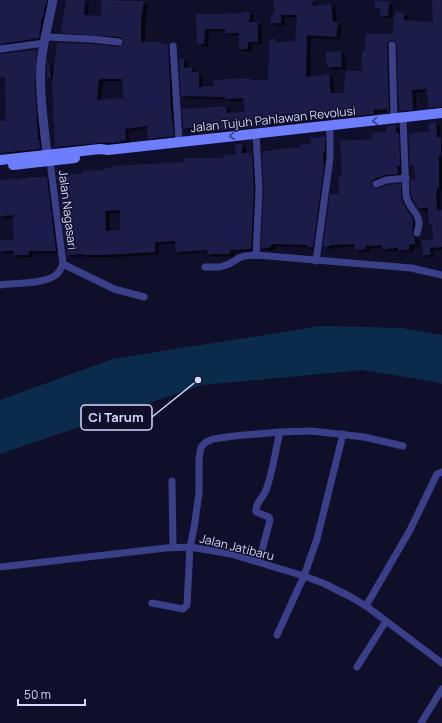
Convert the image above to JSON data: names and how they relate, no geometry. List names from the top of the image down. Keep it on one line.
{"streets":{"main road":["Jalan Tujuh Pahlawan Revolusi"],"street":["Jalan Nagasari","Jalan Jatibaru"]},"crossings":[["Jalan Tujuh Pahlawan Revolusi","Jalan Nagasari"]],"places":["Ci Tarum"],"scale_bar":"50 m"}
